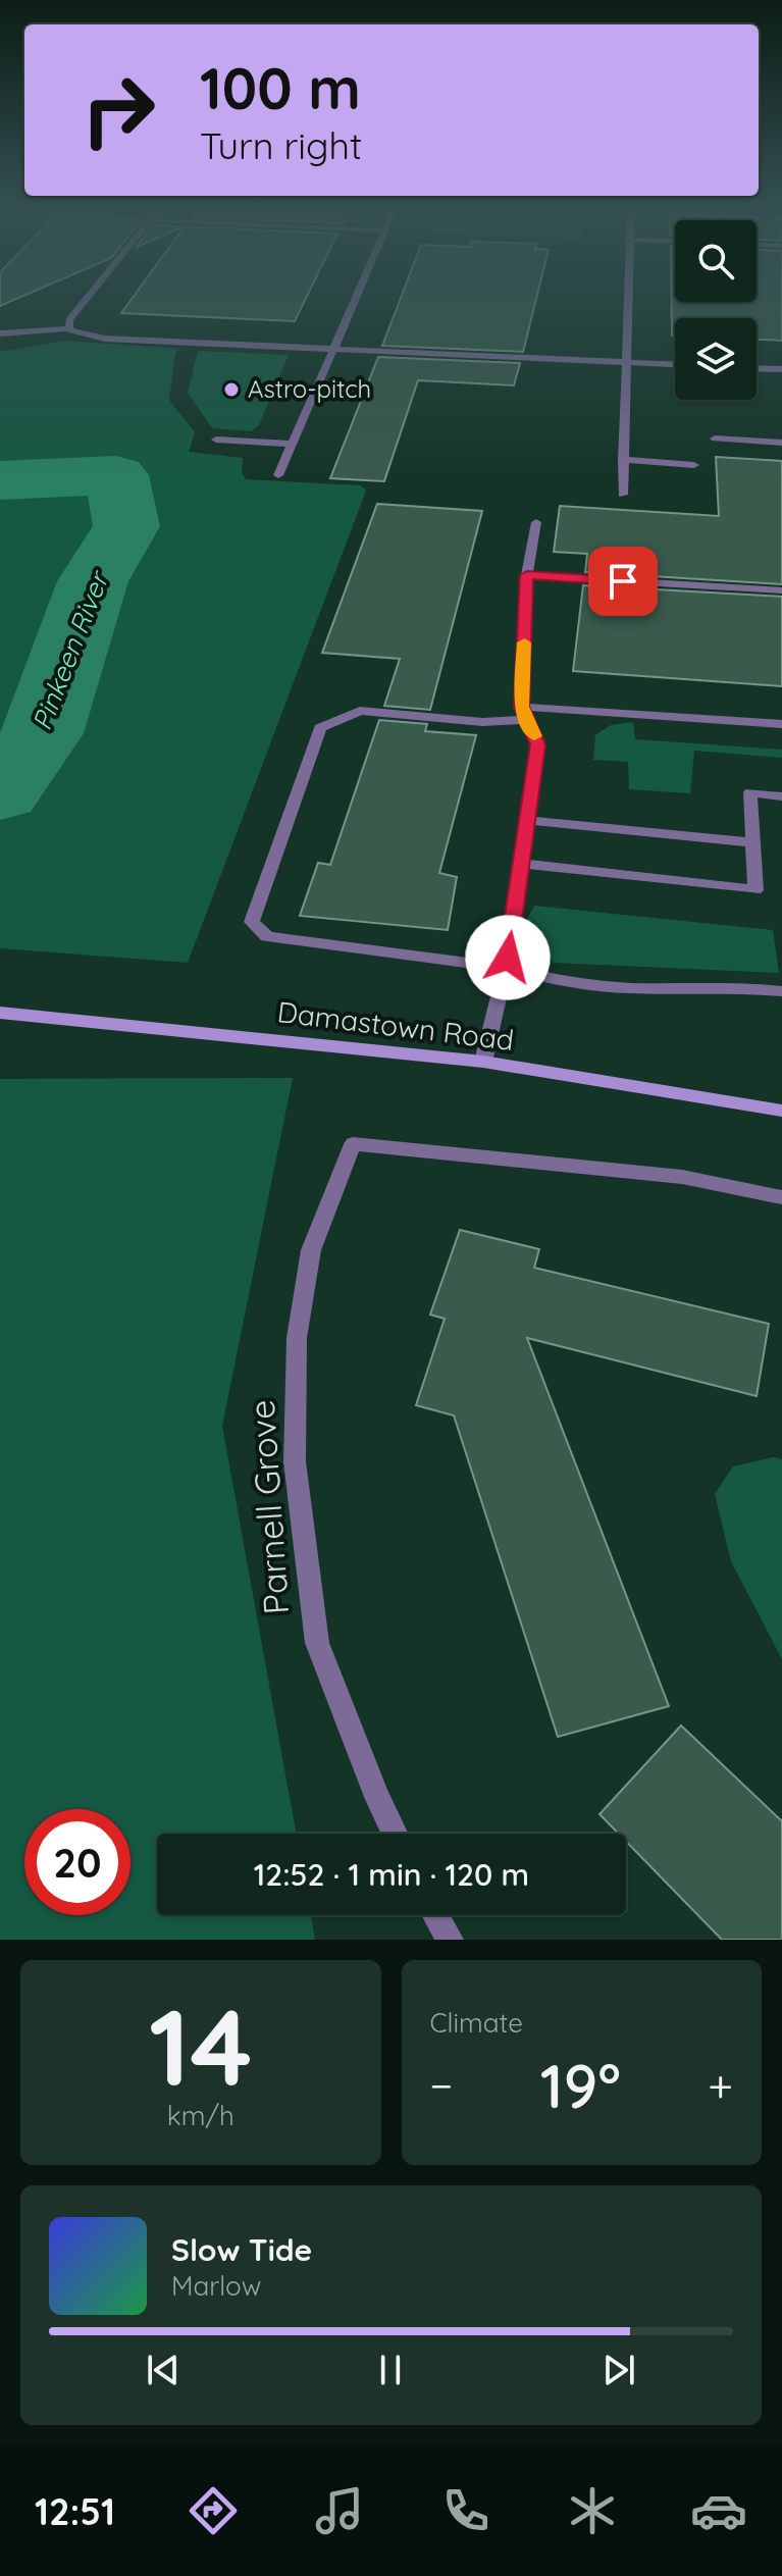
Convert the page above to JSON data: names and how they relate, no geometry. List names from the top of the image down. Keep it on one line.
{"streets":{"street":["Damastown Road","Parnell Grove"]},"water":["Pinkeen River"],"places":["Astro-pitch"],"page":{"turn":["100 m","Turn right"],"limit":"20","trip":"12:52 · 1 min · 120 m","tile":[["14","km/h"],"Climate"],"heat":["−","19°","+"],"song":["Slow Tide","Marlow"],"tabs":"12:51"}}
